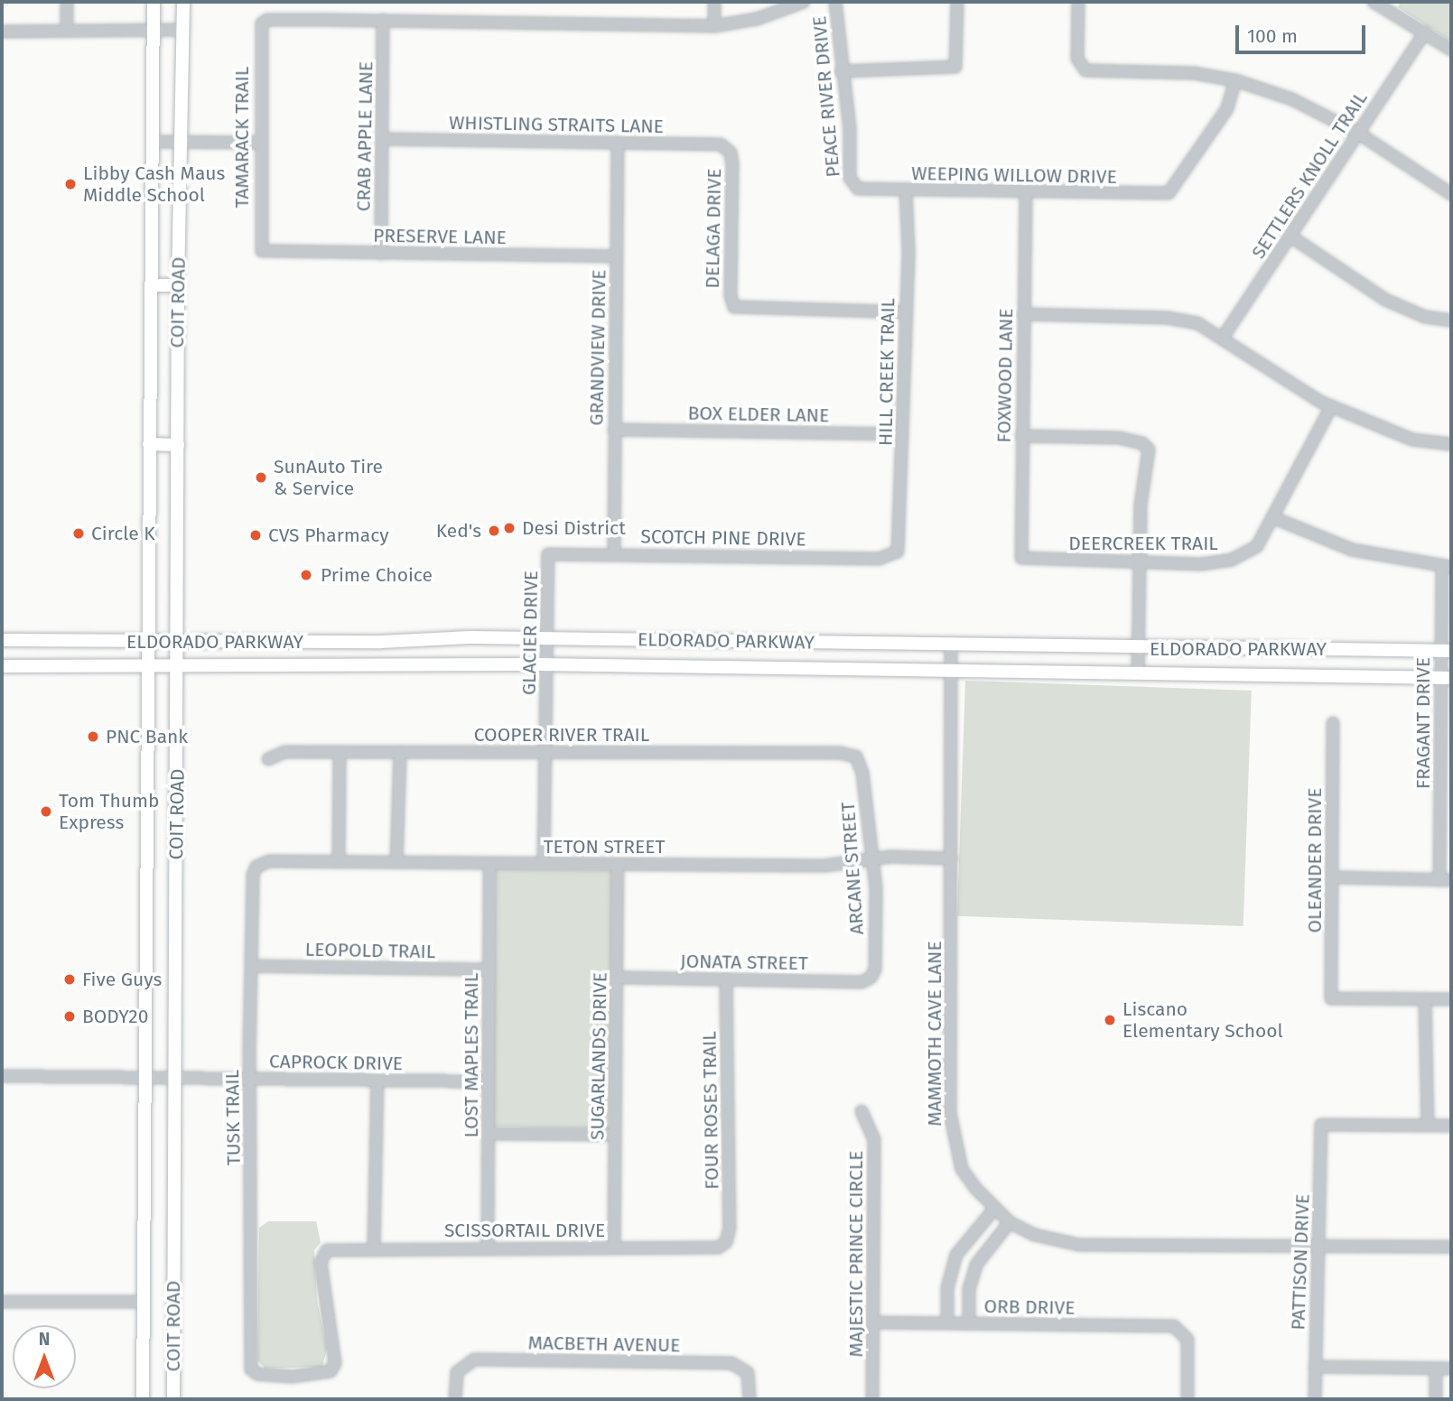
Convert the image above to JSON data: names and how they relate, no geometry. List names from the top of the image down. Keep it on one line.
{"streets":{"main road":["COIT ROAD","ELDORADO PARKWAY"],"street":["PEACE RIVER DRIVE","WHISTLING STRAITS LANE","CRAB APPLE LANE","TAMARACK TRAIL","WEEPING WILLOW DRIVE","SETTLERS KNOLL TRAIL","DELAGA DRIVE","PRESERVE LANE","GRANDVIEW DRIVE","HILL CREEK TRAIL","FOXWOOD LANE","BOX ELDER LANE","SCOTCH PINE DRIVE","DEERCREEK TRAIL","GLACIER DRIVE","FRAGANT DRIVE","COOPER RIVER TRAIL","TETON STREET","OLEANDER DRIVE","ARCANE STREET","LEOPOLD TRAIL","JONATA STREET","MAMMOTH CAVE LANE","LOST MAPLES TRAIL","SUGARLANDS DRIVE","CAPROCK DRIVE","FOUR ROSES TRAIL","TUSK TRAIL","SCISSORTAIL DRIVE","MAJESTIC PRINCE CIRCLE","PATTISON DRIVE","ORB DRIVE","MACBETH AVENUE"]},"crossings":[["PEACE RIVER DRIVE","WEEPING WILLOW DRIVE"],["WHISTLING STRAITS LANE","CRAB APPLE LANE"],["WHISTLING STRAITS LANE","DELAGA DRIVE"],["WHISTLING STRAITS LANE","GRANDVIEW DRIVE"],["CRAB APPLE LANE","TAMARACK TRAIL"],["CRAB APPLE LANE","PRESERVE LANE"],["TAMARACK TRAIL","PRESERVE LANE"],["WEEPING WILLOW DRIVE","HILL CREEK TRAIL"],["WEEPING WILLOW DRIVE","FOXWOOD LANE"],["DELAGA DRIVE","HILL CREEK TRAIL"],["PRESERVE LANE","GRANDVIEW DRIVE"],["COIT ROAD","ELDORADO PARKWAY"],["COIT ROAD","CAPROCK DRIVE"],["GRANDVIEW DRIVE","BOX ELDER LANE"],["GRANDVIEW DRIVE","SCOTCH PINE DRIVE"],["HILL CREEK TRAIL","BOX ELDER LANE"],["HILL CREEK TRAIL","SCOTCH PINE DRIVE"],["FOXWOOD LANE","DEERCREEK TRAIL"],["SCOTCH PINE DRIVE","GLACIER DRIVE"],["GLACIER DRIVE","ELDORADO PARKWAY"],["GLACIER DRIVE","COOPER RIVER TRAIL"],["GLACIER DRIVE","TETON STREET"],["ELDORADO PARKWAY","FRAGANT DRIVE"],["ELDORADO PARKWAY","MAMMOTH CAVE LANE"],["COOPER RIVER TRAIL","ARCANE STREET"],["TETON STREET","ARCANE STREET"],["TETON STREET","MAMMOTH CAVE LANE"],["TETON STREET","LOST MAPLES TRAIL"],["TETON STREET","SUGARLANDS DRIVE"],["TETON STREET","TUSK TRAIL"],["ARCANE STREET","JONATA STREET"],["LEOPOLD TRAIL","LOST MAPLES TRAIL"],["LEOPOLD TRAIL","TUSK TRAIL"],["JONATA STREET","SUGARLANDS DRIVE"],["JONATA STREET","FOUR ROSES TRAIL"],["MAMMOTH CAVE LANE","PATTISON DRIVE"],["LOST MAPLES TRAIL","CAPROCK DRIVE"],["LOST MAPLES TRAIL","SCISSORTAIL DRIVE"],["SUGARLANDS DRIVE","SCISSORTAIL DRIVE"],["CAPROCK DRIVE","TUSK TRAIL"],["FOUR ROSES TRAIL","SCISSORTAIL DRIVE"],["TUSK TRAIL","SCISSORTAIL DRIVE"],["MAJESTIC PRINCE CIRCLE","ORB DRIVE"]],"places":["Libby Cash Maus Middle School","SunAuto Tire & Service","Desi District","Ked's","Circle K","CVS Pharmacy","Prime Choice","PNC Bank","Tom Thumb Express","Five Guys","BODY20","Liscano Elementary School"],"scale_bar":"100 m","north":"top"}
